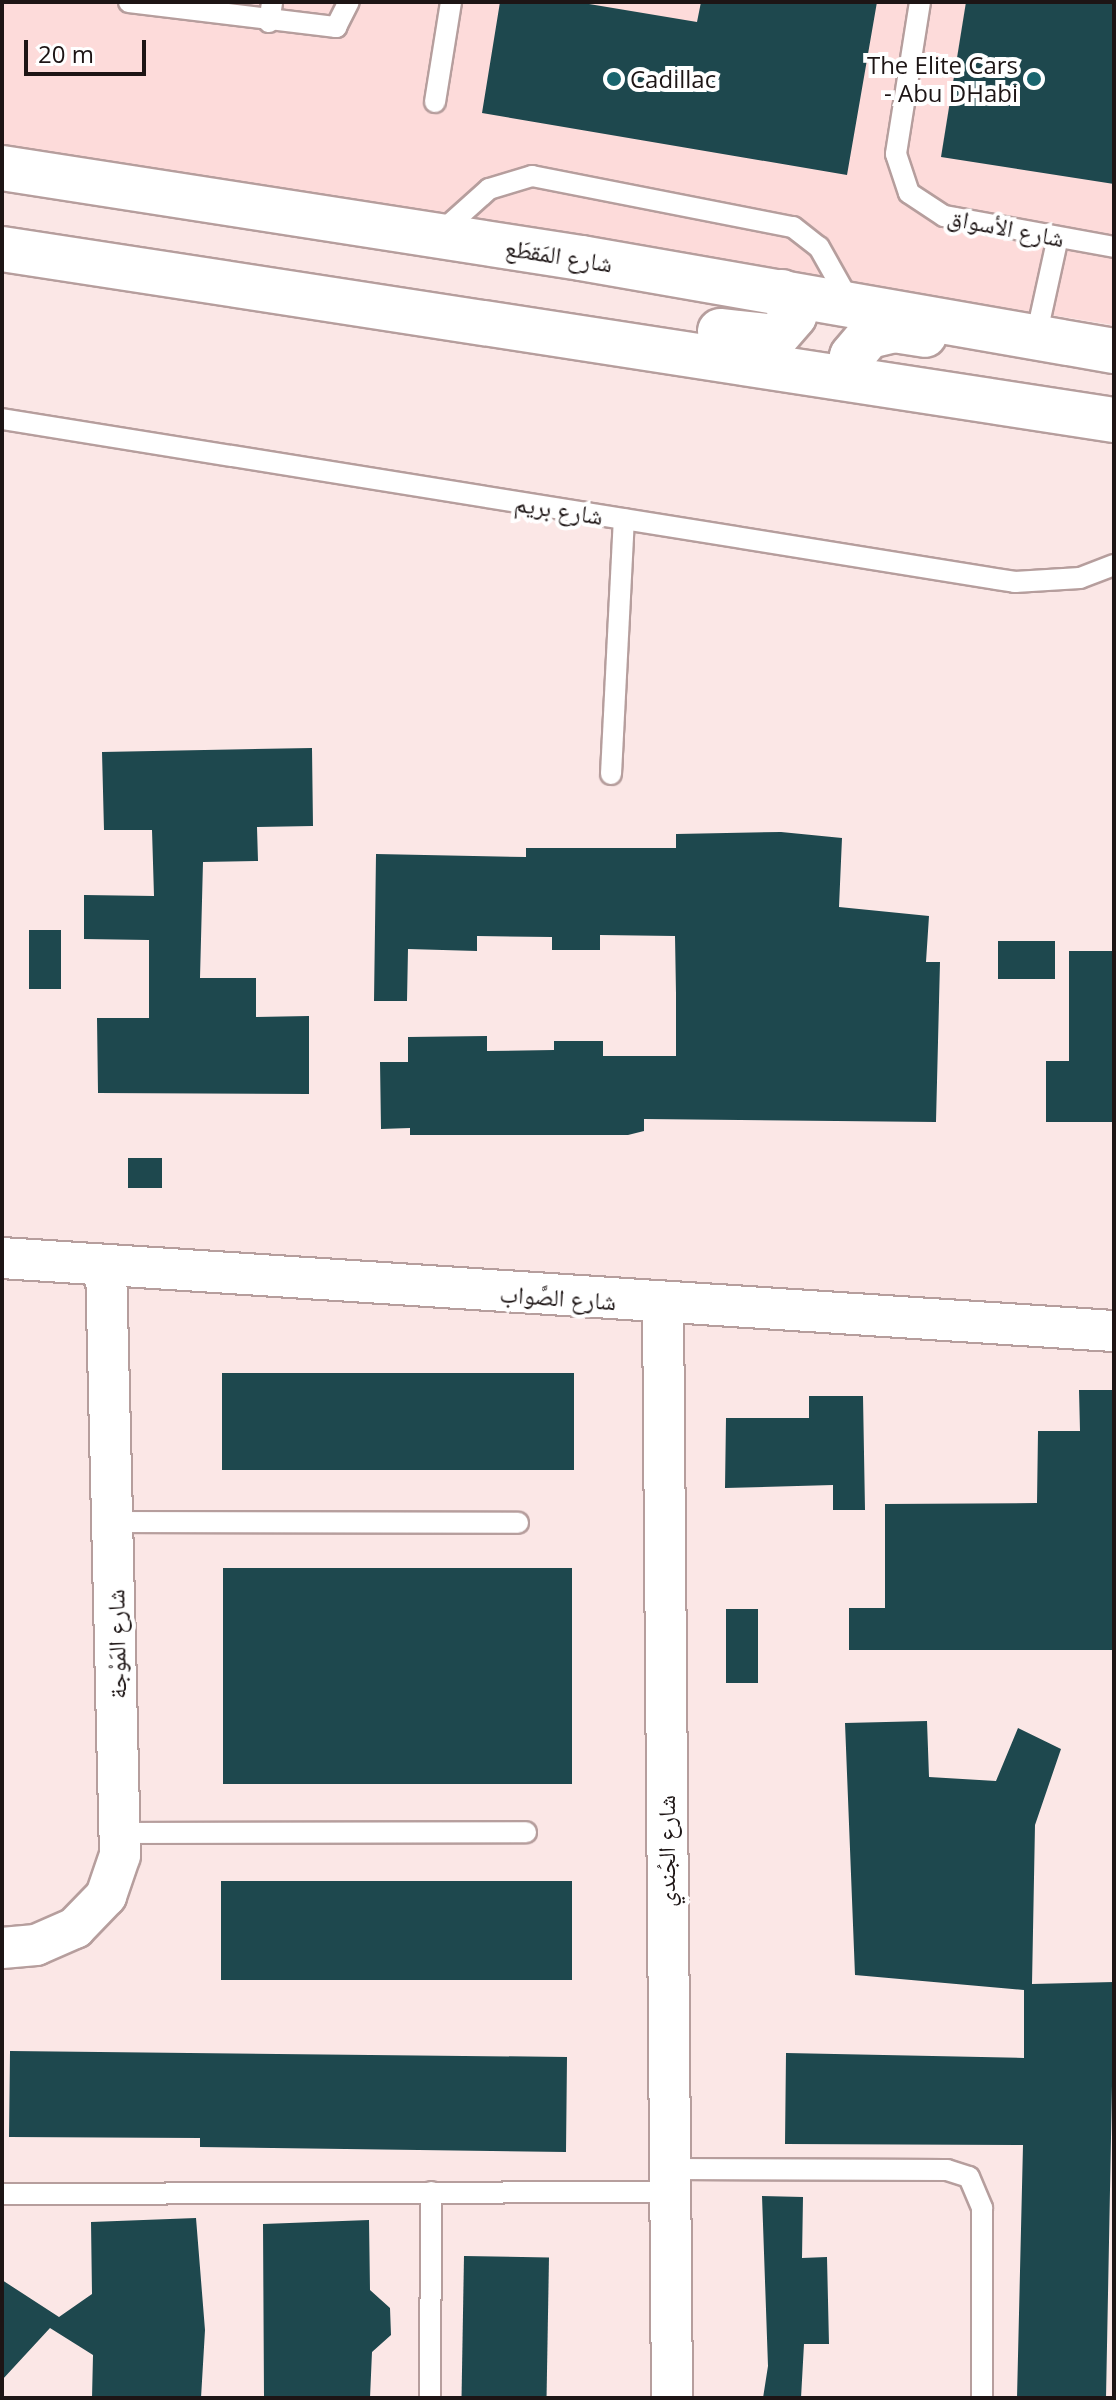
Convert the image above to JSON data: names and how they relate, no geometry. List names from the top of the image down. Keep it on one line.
{"streets":{"street":["شارع المَقطَع","شارع الصَّواب","شارع المَوْجة","شارع الجُندي"],"lane":["شارع الأسواق","شارع بريم"]},"crossings":[["شارع الصَّواب","شارع المَوْجة"],["شارع الصَّواب","شارع الجُندي"]],"places":["Cadillac","The Elite Cars - Abu DHabi"],"scale_bar":"20 m"}
